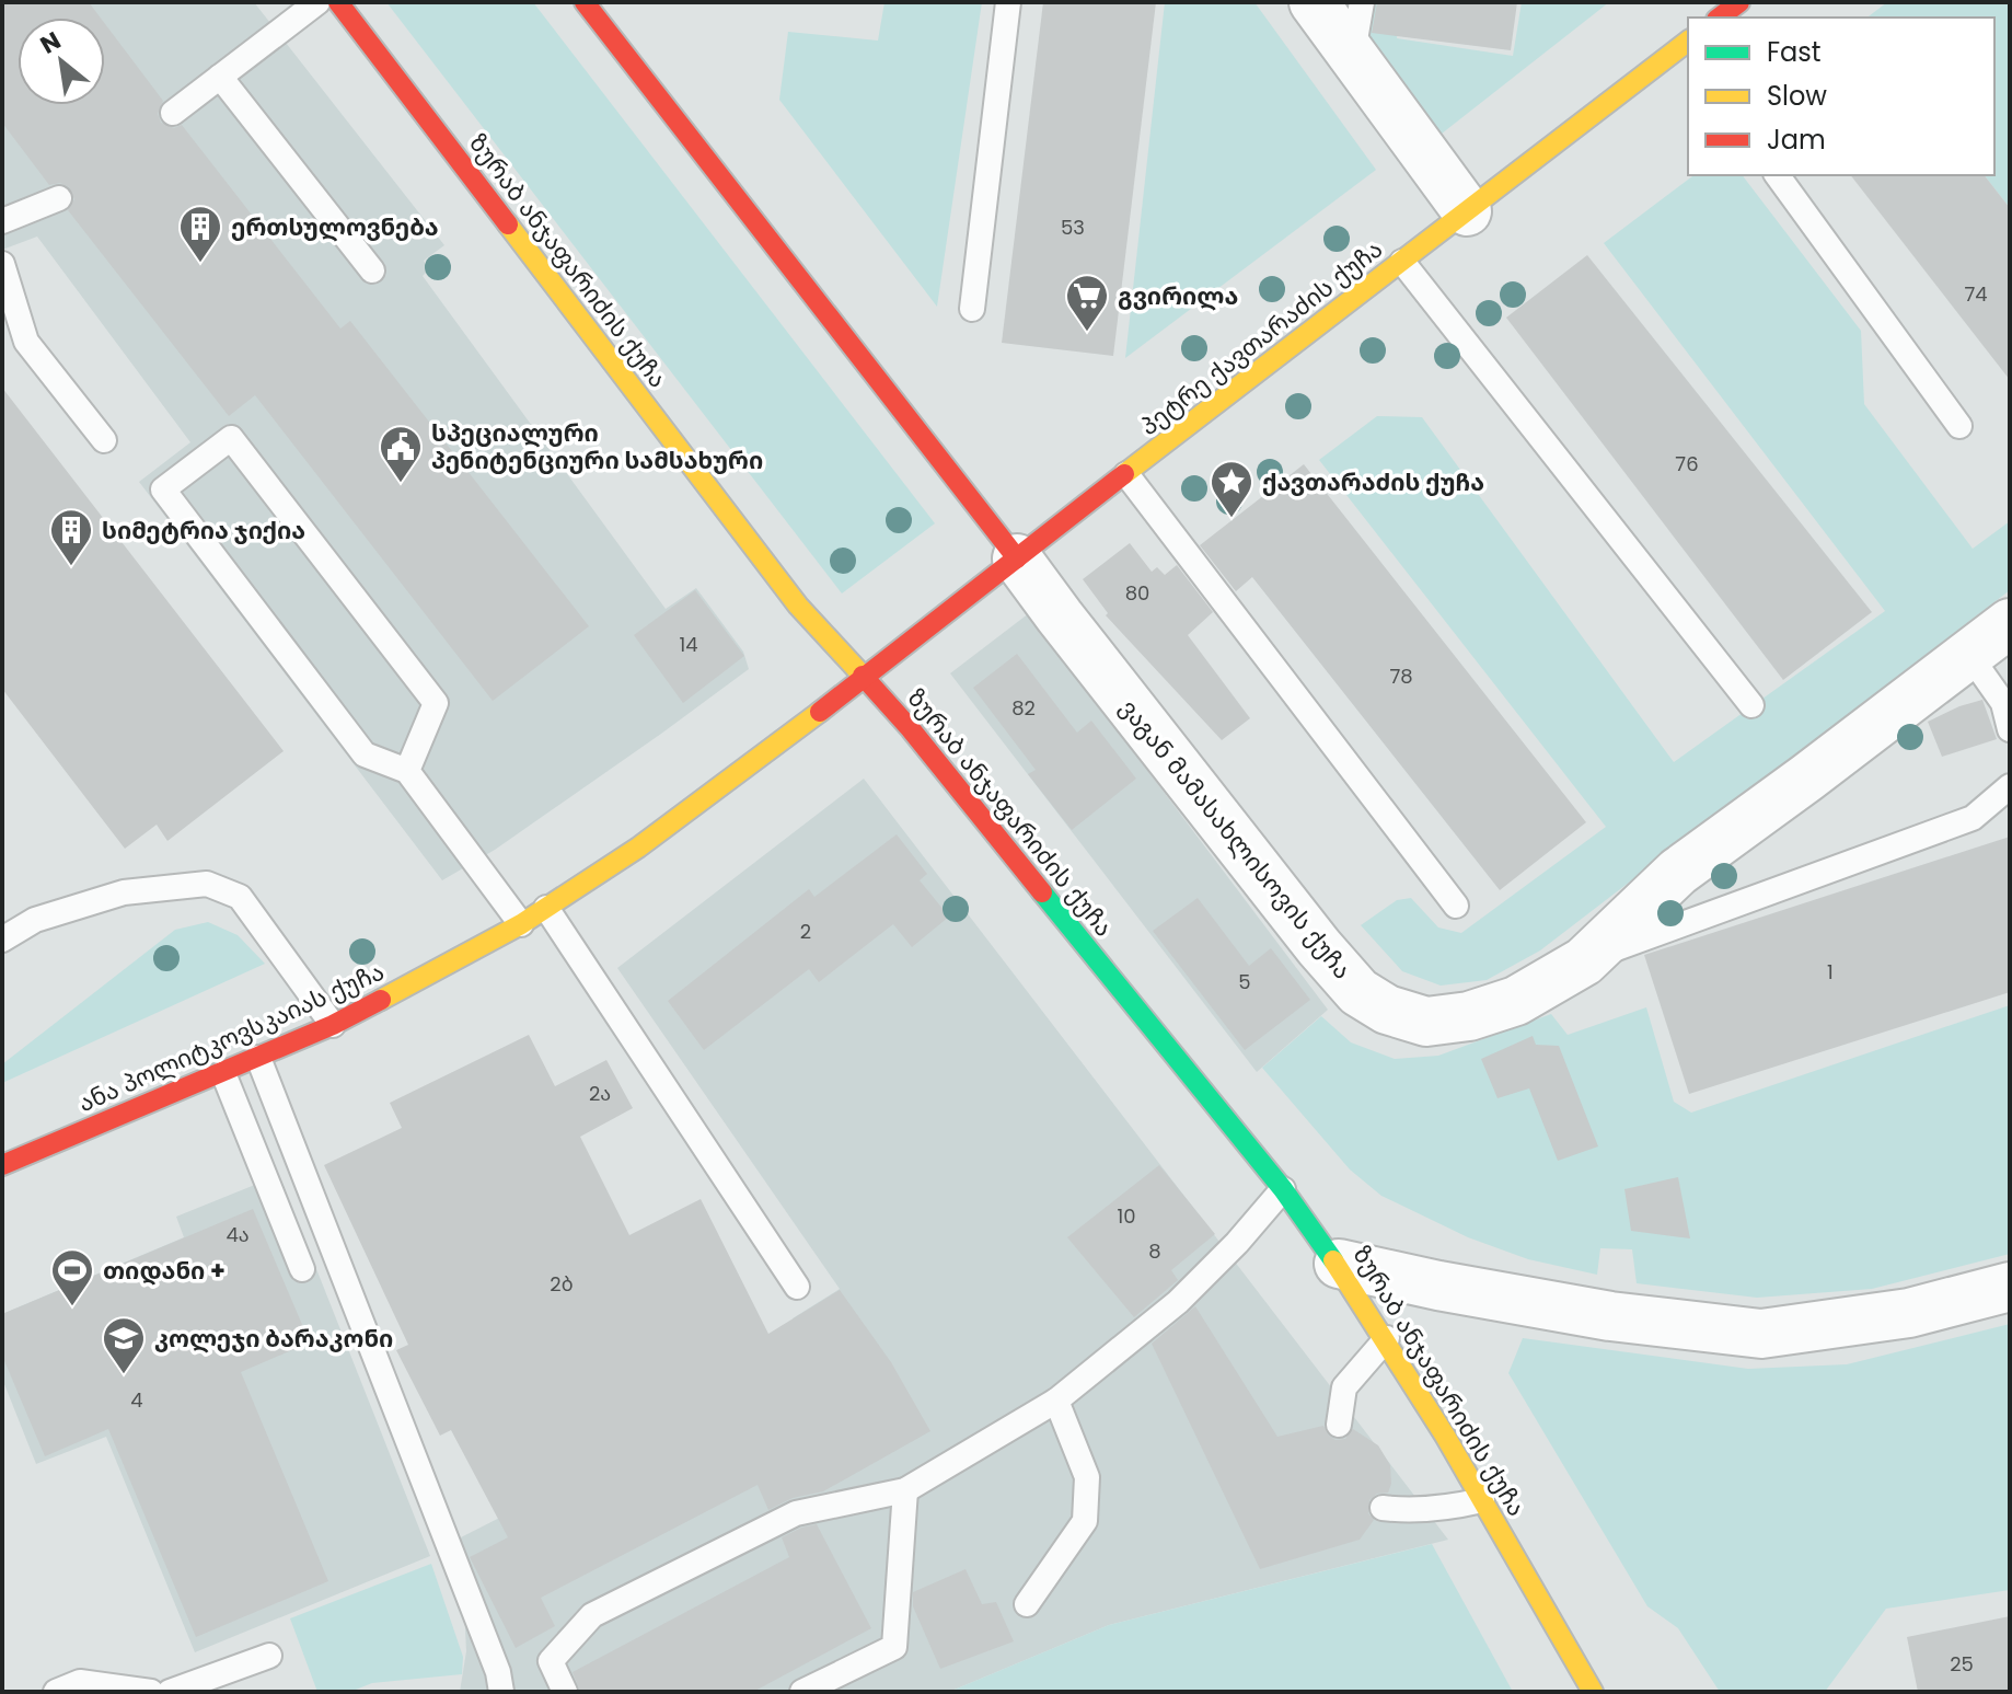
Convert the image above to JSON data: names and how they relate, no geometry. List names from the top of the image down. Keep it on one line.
{"streets":{"main road":["ზურაბ ანჯაფარიძის ქუჩა","პეტრე ქავთარაძის ქუჩა","ანა პოლიტკოვსკაიას ქუჩა"],"street":["ვაგან მამასახლისოვის ქუჩა"]},"crossings":[["ზურაბ ანჯაფარიძის ქუჩა","პეტრე ქავთარაძის ქუჩა"],["ზურაბ ანჯაფარიძის ქუჩა","ანა პოლიტკოვსკაიას ქუჩა"],["პეტრე ქავთარაძის ქუჩა","ვაგან მამასახლისოვის ქუჩა"],["პეტრე ქავთარაძის ქუჩა","ანა პოლიტკოვსკაიას ქუჩა"]],"places":{"building":["ერთსულოვნება","სიმეტრია ჯიქია"],"supermarket":["გვირილა"],"public building":["სპეციალური პენიტენციური სამსახური"],"place":["ქავთარაძის ქუჩა"],"sports":["თიდანი +"],"school or university":["კოლეჯი ბარაკონი"]},"house_numbers":["53","74","76","80","14","78","82","2","1","5","2ა","10","4ა","8","2ბ","4","25"],"legend":["Fast","Slow","Jam"],"north":"top left"}
